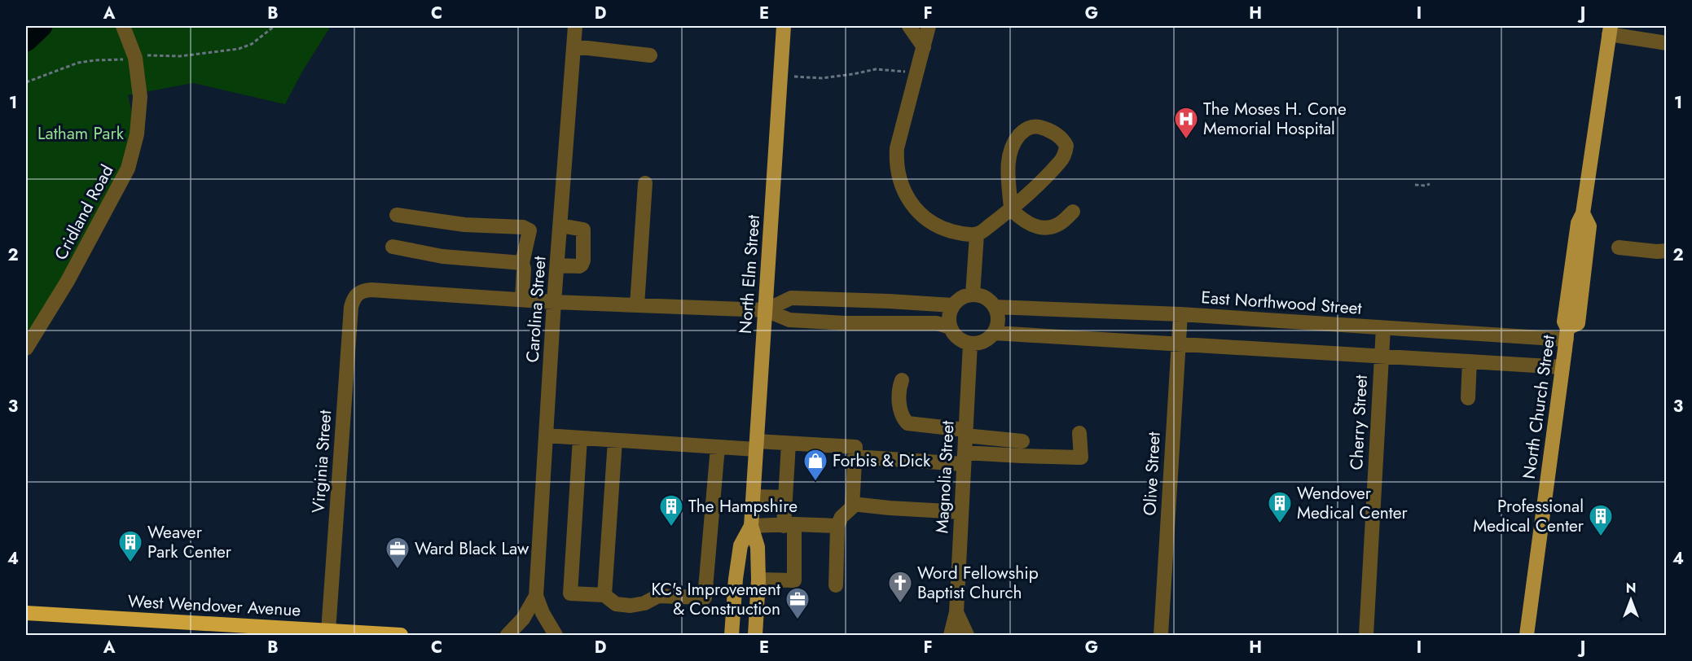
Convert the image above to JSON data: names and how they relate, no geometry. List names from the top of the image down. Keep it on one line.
{"streets":{"highway":["West Wendover Avenue"],"main road":["North Elm Street","North Church Street"],"street":["Cridland Road","East Northwood Street","Carolina Street","Cherry Street","Virginia Street","Olive Street","Magnolia Street"]},"crossings":[["East Northwood Street","North Church Street"],["East Northwood Street","Cherry Street"],["East Northwood Street","Olive Street"],["East Northwood Street","Magnolia Street"],["Virginia Street","West Wendover Avenue"]],"parks":["Latham Park"],"places":{"hospital":["The Moses H. Cone Memorial Hospital"],"shop":["Forbis & Dick"],"building":["Wendover Medical Center","The Hampshire","Professional Medical Center","Weaver Park Center"],"office":["Ward Black Law","KC's Improvement & Construction"],"church":["Word Fellowship Baptist Church"]},"north":"top","grid":{"columns":["A","B","C","D","E","F","G","H","I","J"],"rows":["1","2","3","4"]}}
